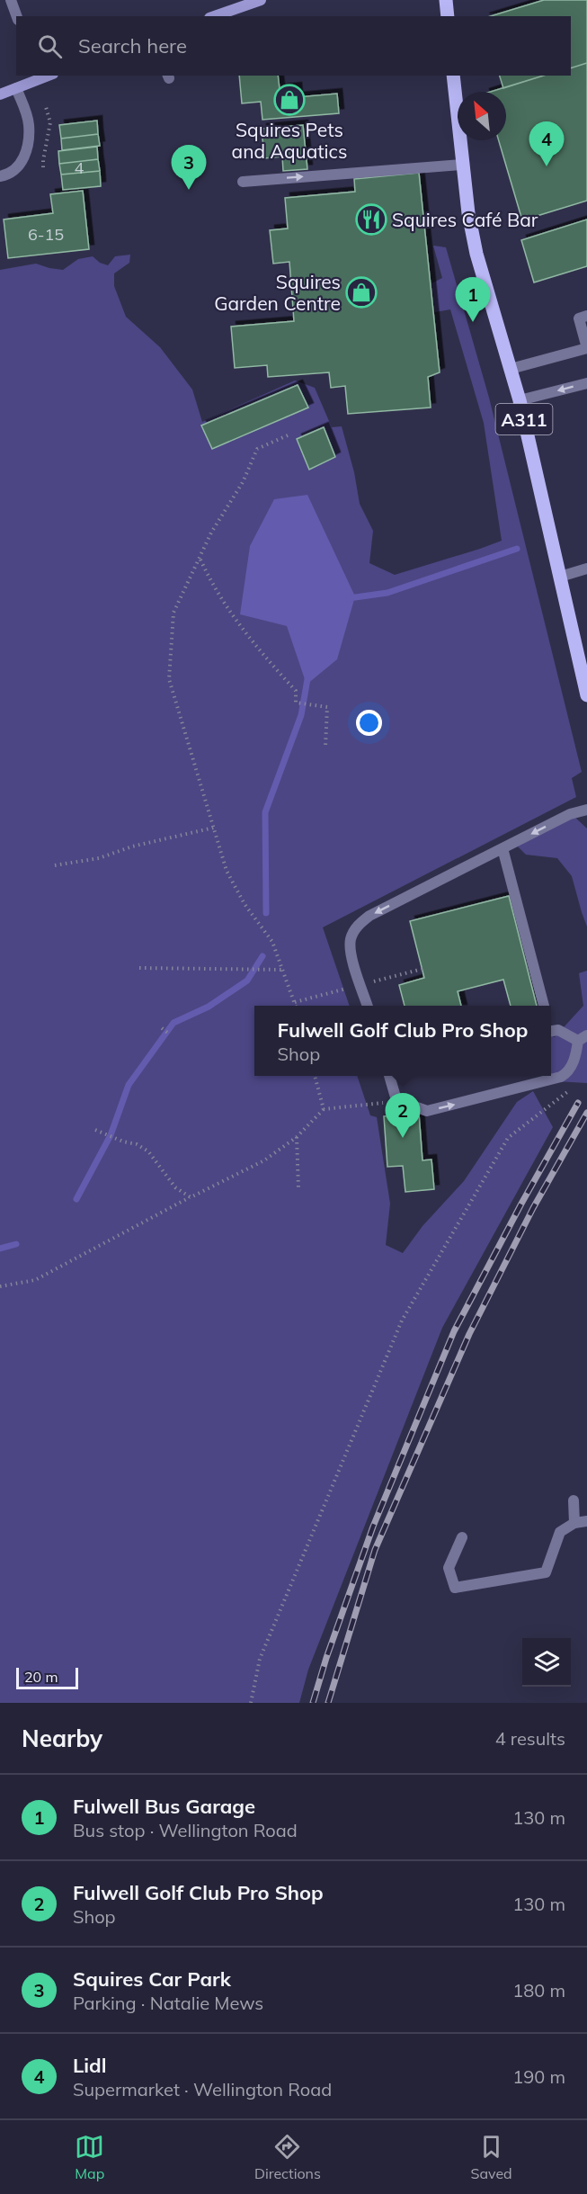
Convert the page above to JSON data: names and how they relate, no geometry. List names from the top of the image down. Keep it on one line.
{"streets":{"main road":["A311"]},"places":{"shop":["Squires Pets and Aquatics","Squires Garden Centre"],"restaurant":["Squires Café Bar"]},"house_numbers":["4","6-15"],"scale_bar":"20 m","north":"top left","page":{"search":"Search here","pins":["4","3","1","2"],"popup":["Fulwell Golf Club Pro Shop","Shop"],"scale":"20 m","heading":["Nearby","4 results"],"list":[{"mark":"1","name":"Fulwell Bus Garage","note":"Bus stop · Wellington Road","value":"130 m"},{"mark":"2","name":"Fulwell Golf Club Pro Shop","note":"Shop","value":"130 m"},{"mark":"3","name":"Squires Car Park","note":"Parking · Natalie Mews","value":"180 m"},{"mark":"4","name":"Lidl","note":"Supermarket · Wellington Road","value":"190 m"}],"nav":["Map","Directions","Saved"]}}
